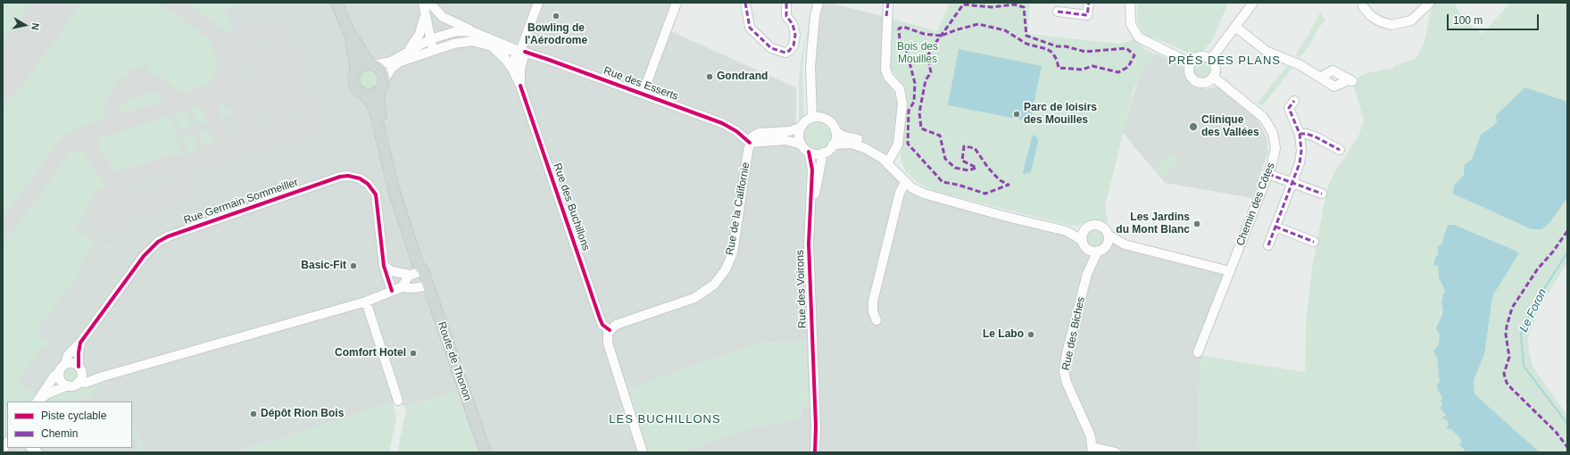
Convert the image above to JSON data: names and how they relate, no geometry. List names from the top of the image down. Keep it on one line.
{"streets":{"main road":["Route de Thonon"],"street":["Rue des Esserts","Rue Germain Sommeiller","Chemin des Côtes","Rue des Buchillons","Rue de la Californie","Rue des Voirons","Rue des Biches"]},"crossings":[["Rue des Esserts","Rue des Buchillons"],["Rue des Esserts","Rue de la Californie"],["Rue des Esserts","Route de Thonon"],["Rue Germain Sommeiller","Route de Thonon"],["Rue des Buchillons","Rue de la Californie"]],"districts":["PRÉS DES PLANS","LES BUCHILLONS"],"water":["Le Foron"],"parks":["Bois des Mouilles"],"places":["Bowling de l'Aérodrome","Gondrand","Parc de loisirs des Mouilles","Clinique des Vallées","Les Jardins du Mont Blanc","Basic-Fit","Le Labo","Comfort Hotel","Dépôt Rion Bois"],"legend":["Piste cyclable","Chemin"],"scale_bar":"100 m","north":"right"}
